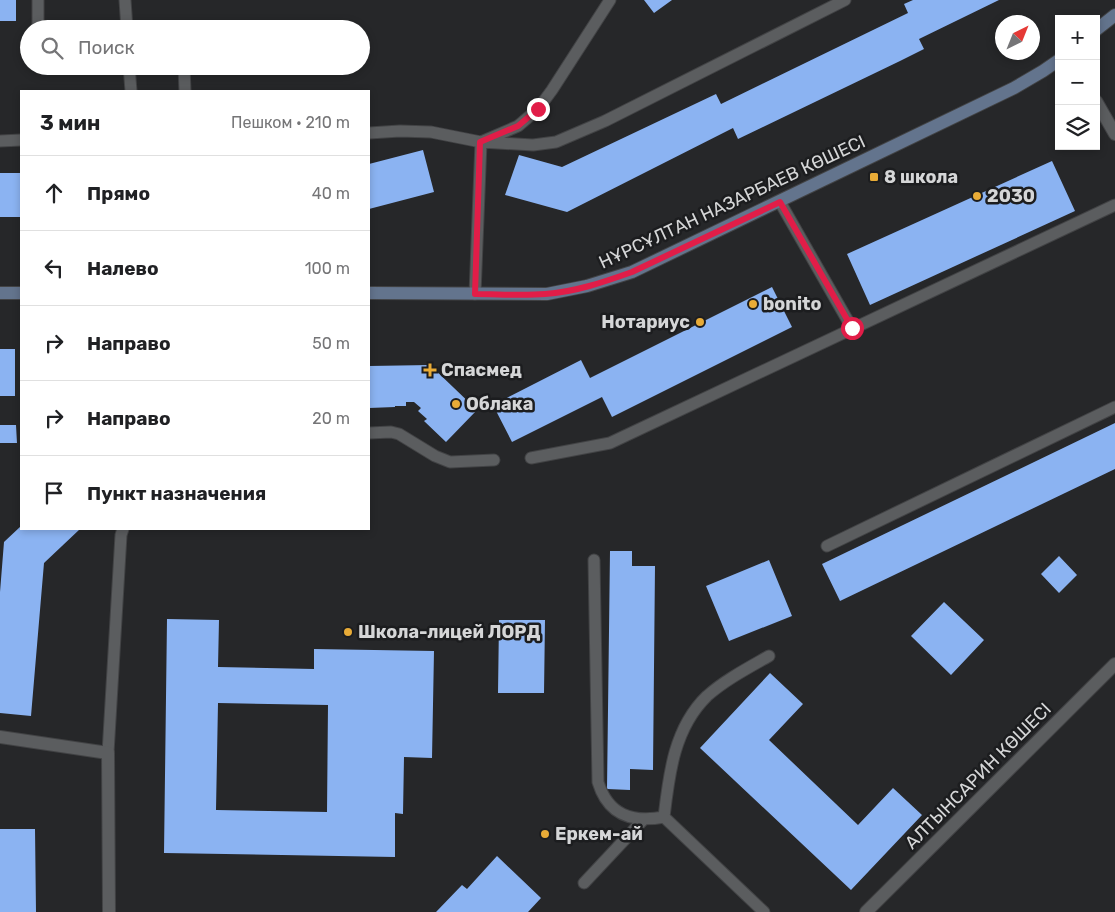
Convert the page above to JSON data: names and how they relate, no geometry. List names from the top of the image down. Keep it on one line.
{"streets":{"main road":["НҰРСҰЛТАН НАЗАРБАЕВ КӨШЕСІ"],"street":["АЛТЫНСАРИН КӨШЕСІ"]},"places":{"transit":["8 школа"],"other":["2030","bonito","Нотариус","Облака","Школа-лицей ЛОРД","Еркем-ай"],"health":["Спасмед"]},"north":"top right","page":{"map_buttons":["+","−"],"search":"Поиск","heading":["3 мин","Пешком · 210 m"],"list":[["Прямо","40 m"],["Налево","100 m"],["Направо","50 m"],["Направо","20 m"],"Пункт назначения"]}}
